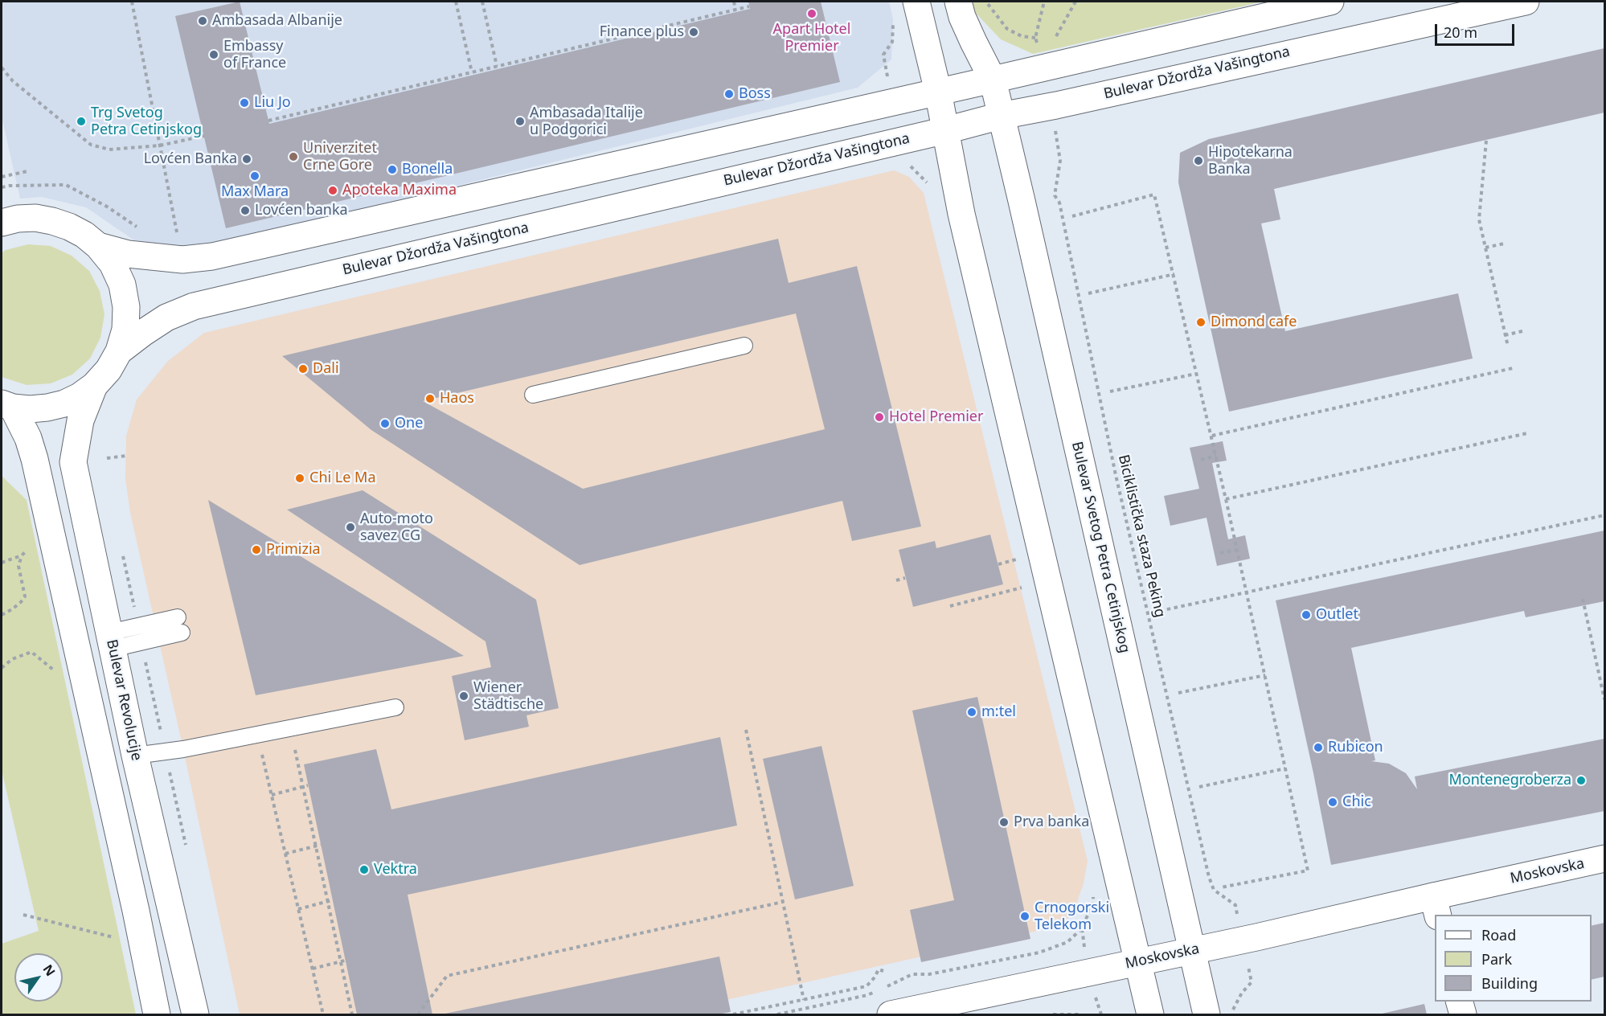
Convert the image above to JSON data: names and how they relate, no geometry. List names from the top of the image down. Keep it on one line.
{"streets":{"main road":["Bulevar Džordža Vašingtona","Bulevar Svetog Petra Cetinjskog","Bulevar Revolucije","Moskovska"],"path":["Biciklistička staza Peking"]},"crossings":[["Bulevar Džordža Vašingtona","Bulevar Svetog Petra Cetinjskog"],["Bulevar Svetog Petra Cetinjskog","Moskovska"]],"places":["Apart Hotel Premier","Ambasada Albanije","Finance plus","Embassy of France","Boss","Liu Jo","Trg Svetog Petra Cetinjskog","Ambasada Italije u Podgorici","Univerzitet Crne Gore","Lovćen Banka","Hipotekarna Banka","Bonella","Max Mara","Apoteka Maxima","Lovćen banka","Dimond cafe","Dali","Haos","Hotel Premier","One","Chi Le Ma","Auto-moto savez CG","Primizia","Outlet","Wiener Städtische","m:tel","Rubicon","Montenegroberza","Chic","Prva banka","Vektra","Crnogorski Telekom"],"legend":["Road","Park","Building"],"scale_bar":"20 m","north":"top right"}
